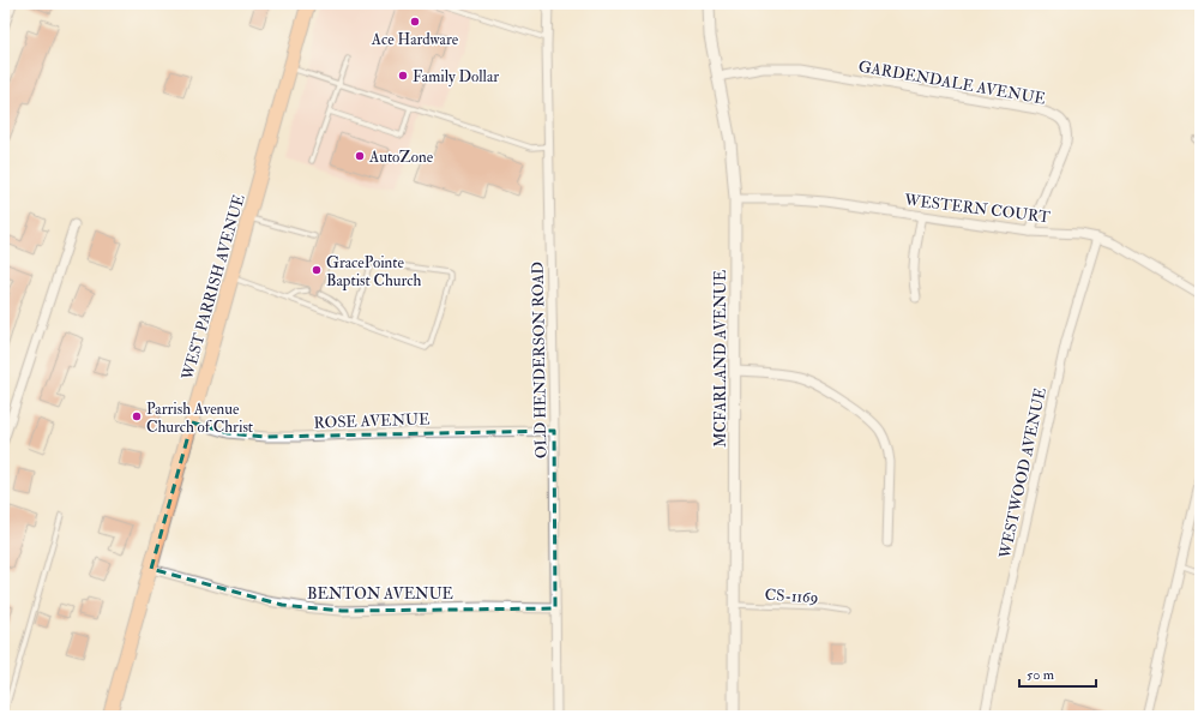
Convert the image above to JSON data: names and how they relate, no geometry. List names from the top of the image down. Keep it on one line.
{"streets":{"main road":["WEST PARRISH AVENUE"],"street":["GARDENDALE AVENUE","WESTERN COURT","MCFARLAND AVENUE","OLD HENDERSON ROAD","ROSE AVENUE","WESTWOOD AVENUE","BENTON AVENUE"],"lane":["CS-1169"]},"crossings":[["GARDENDALE AVENUE","WESTERN COURT"],["GARDENDALE AVENUE","MCFARLAND AVENUE"],["WESTERN COURT","MCFARLAND AVENUE"],["WESTERN COURT","WESTWOOD AVENUE"],["WEST PARRISH AVENUE","ROSE AVENUE"],["WEST PARRISH AVENUE","BENTON AVENUE"],["MCFARLAND AVENUE","CS-1169"],["OLD HENDERSON ROAD","ROSE AVENUE"],["OLD HENDERSON ROAD","BENTON AVENUE"]],"places":["Ace Hardware","Family Dollar","AutoZone","GracePointe Baptist Church","Parrish Avenue Church of Christ"],"scale_bar":"50 m"}
